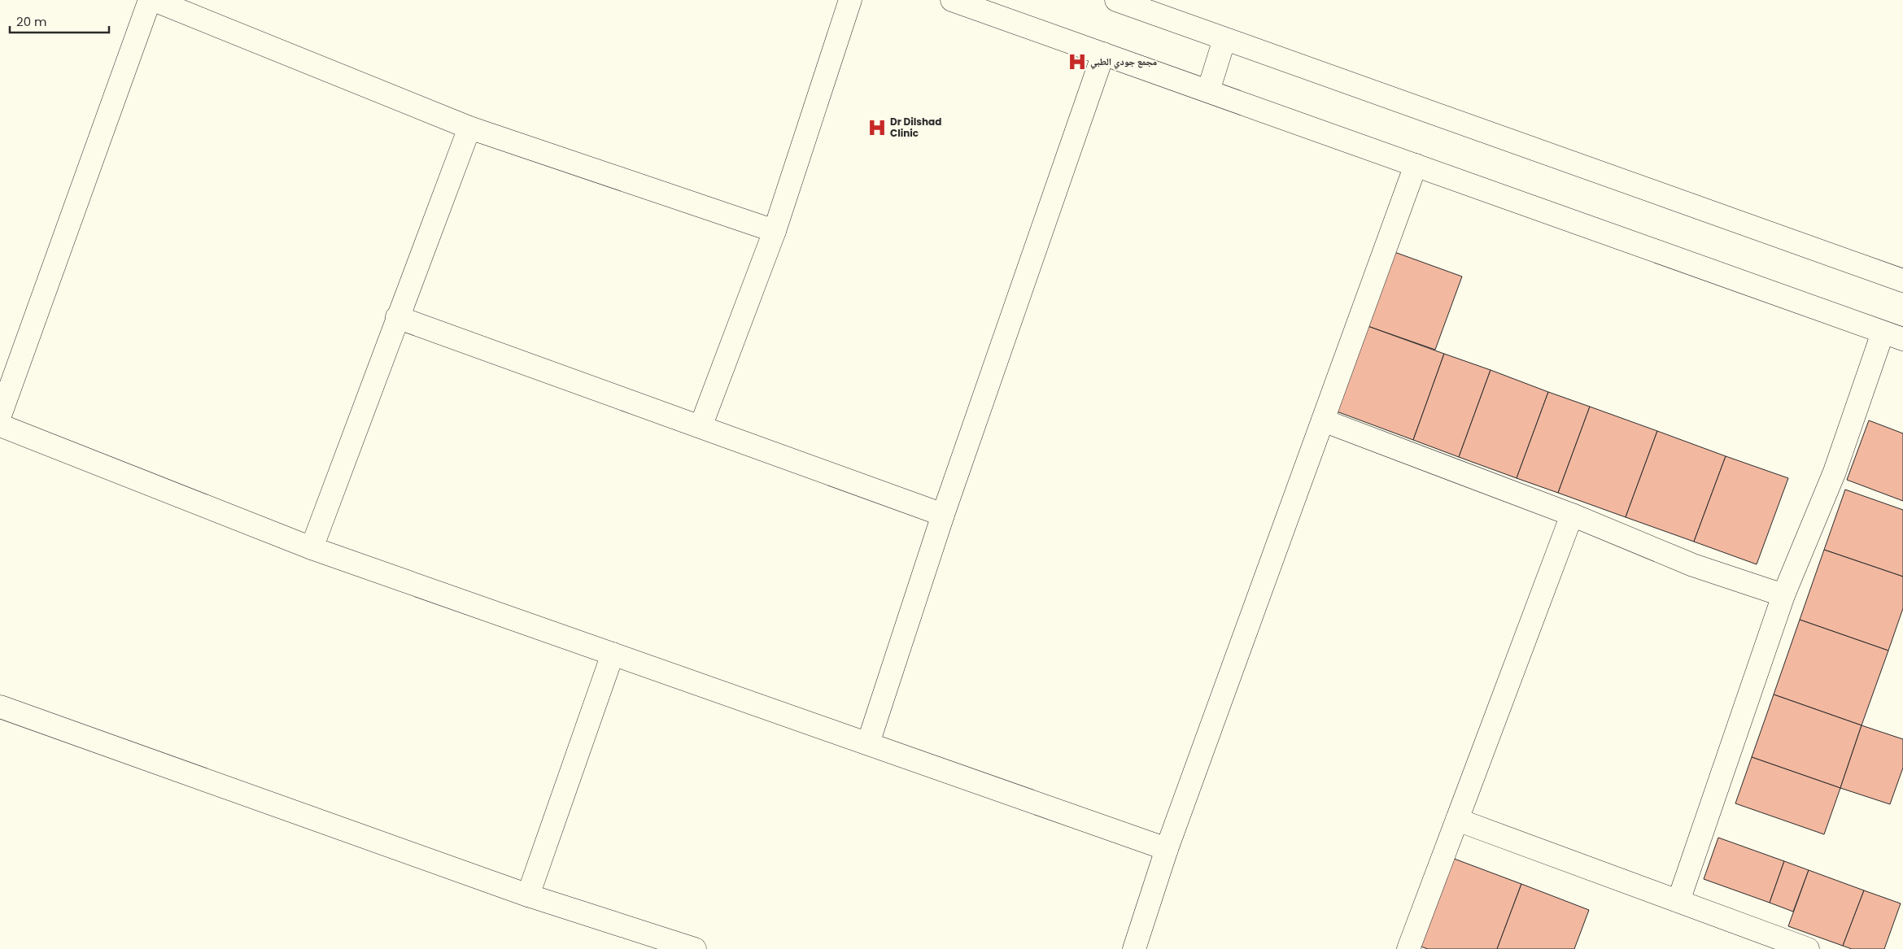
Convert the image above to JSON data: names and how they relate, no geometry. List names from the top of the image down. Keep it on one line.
{"places":{"hospital":["مجمع جودي الطبي","Dr Dilshad Clinic"]},"scale_bar":"20 m"}
